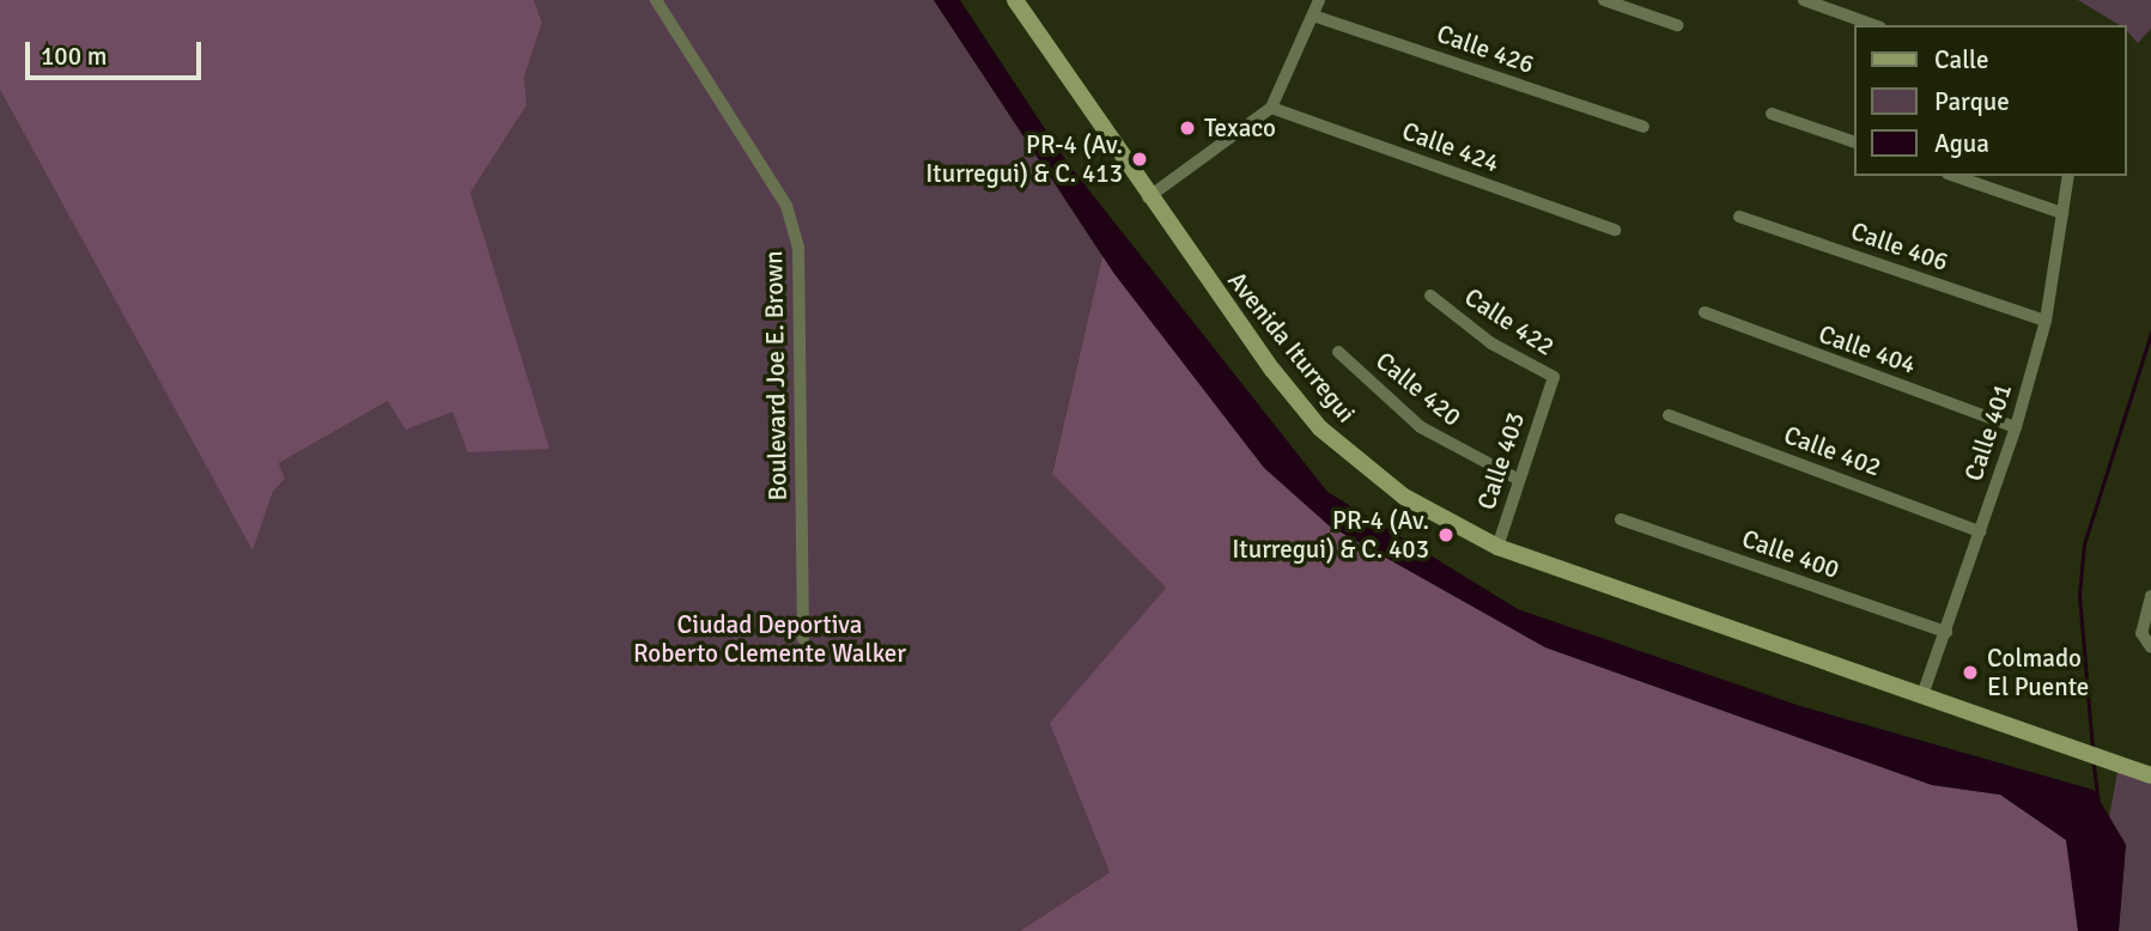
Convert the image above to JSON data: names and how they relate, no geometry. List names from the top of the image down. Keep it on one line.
{"streets":{"street":["Calle 426","Calle 424","Calle 406","Calle 422","Avenida Iturregui","Calle 404","Boulevard Joe E. Brown","Calle 420","Calle 401","Calle 402","Calle 403","Calle 400"]},"crossings":[["Calle 406","Calle 401"],["Calle 422","Calle 403"],["Avenida Iturregui","Calle 401"],["Avenida Iturregui","Calle 403"],["Calle 404","Calle 401"],["Calle 420","Calle 403"],["Calle 401","Calle 402"],["Calle 401","Calle 400"]],"parks":["Ciudad Deportiva Roberto Clemente Walker"],"places":["Texaco","PR-4 (Av. Iturregui) & C. 413","PR-4 (Av. Iturregui) & C. 403","Colmado El Puente"],"legend":["Calle","Parque","Agua"],"scale_bar":"100 m"}
